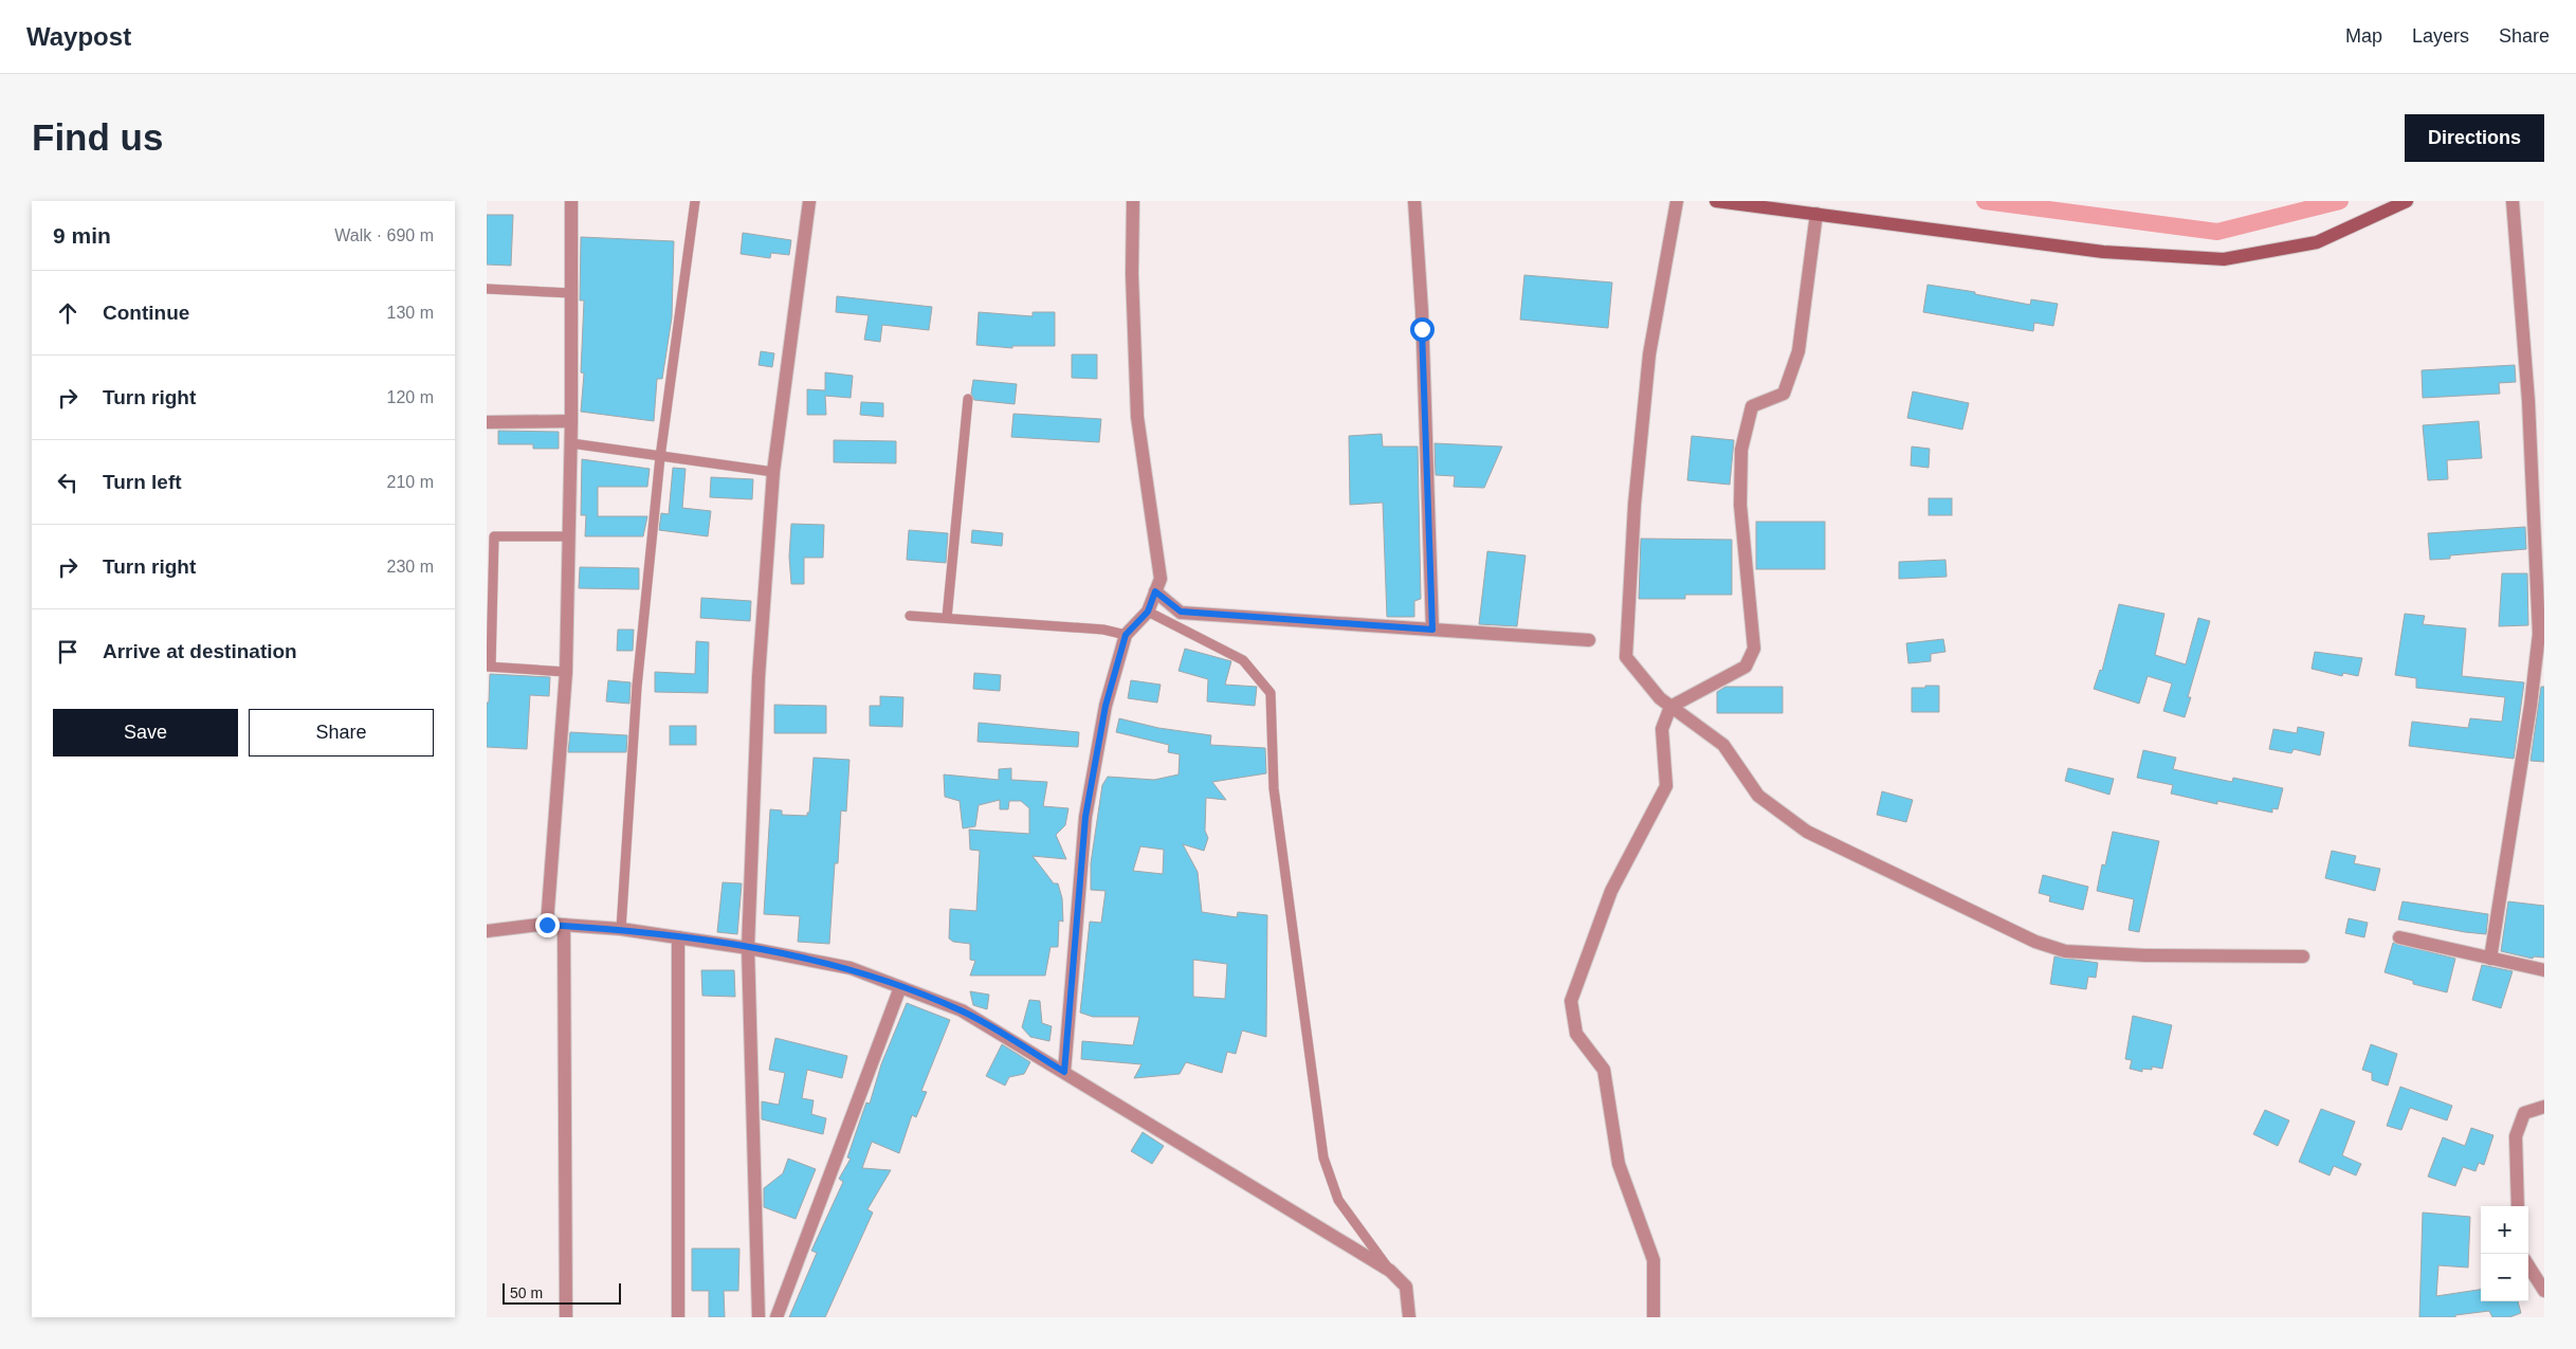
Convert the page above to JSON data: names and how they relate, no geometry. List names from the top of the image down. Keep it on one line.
{"scale_bar":"50 m","page":{"header":"Waypost","nav":["Map","Layers","Share"],"buttons":["Directions",["Save","Share"]],"title":"Find us","heading":["9 min","Walk · 690 m"],"list":[["Continue","130 m"],["Turn right","120 m"],["Turn left","210 m"],["Turn right","230 m"],"Arrive at destination"],"map_buttons":["+","−"],"scale":"50 m"}}
